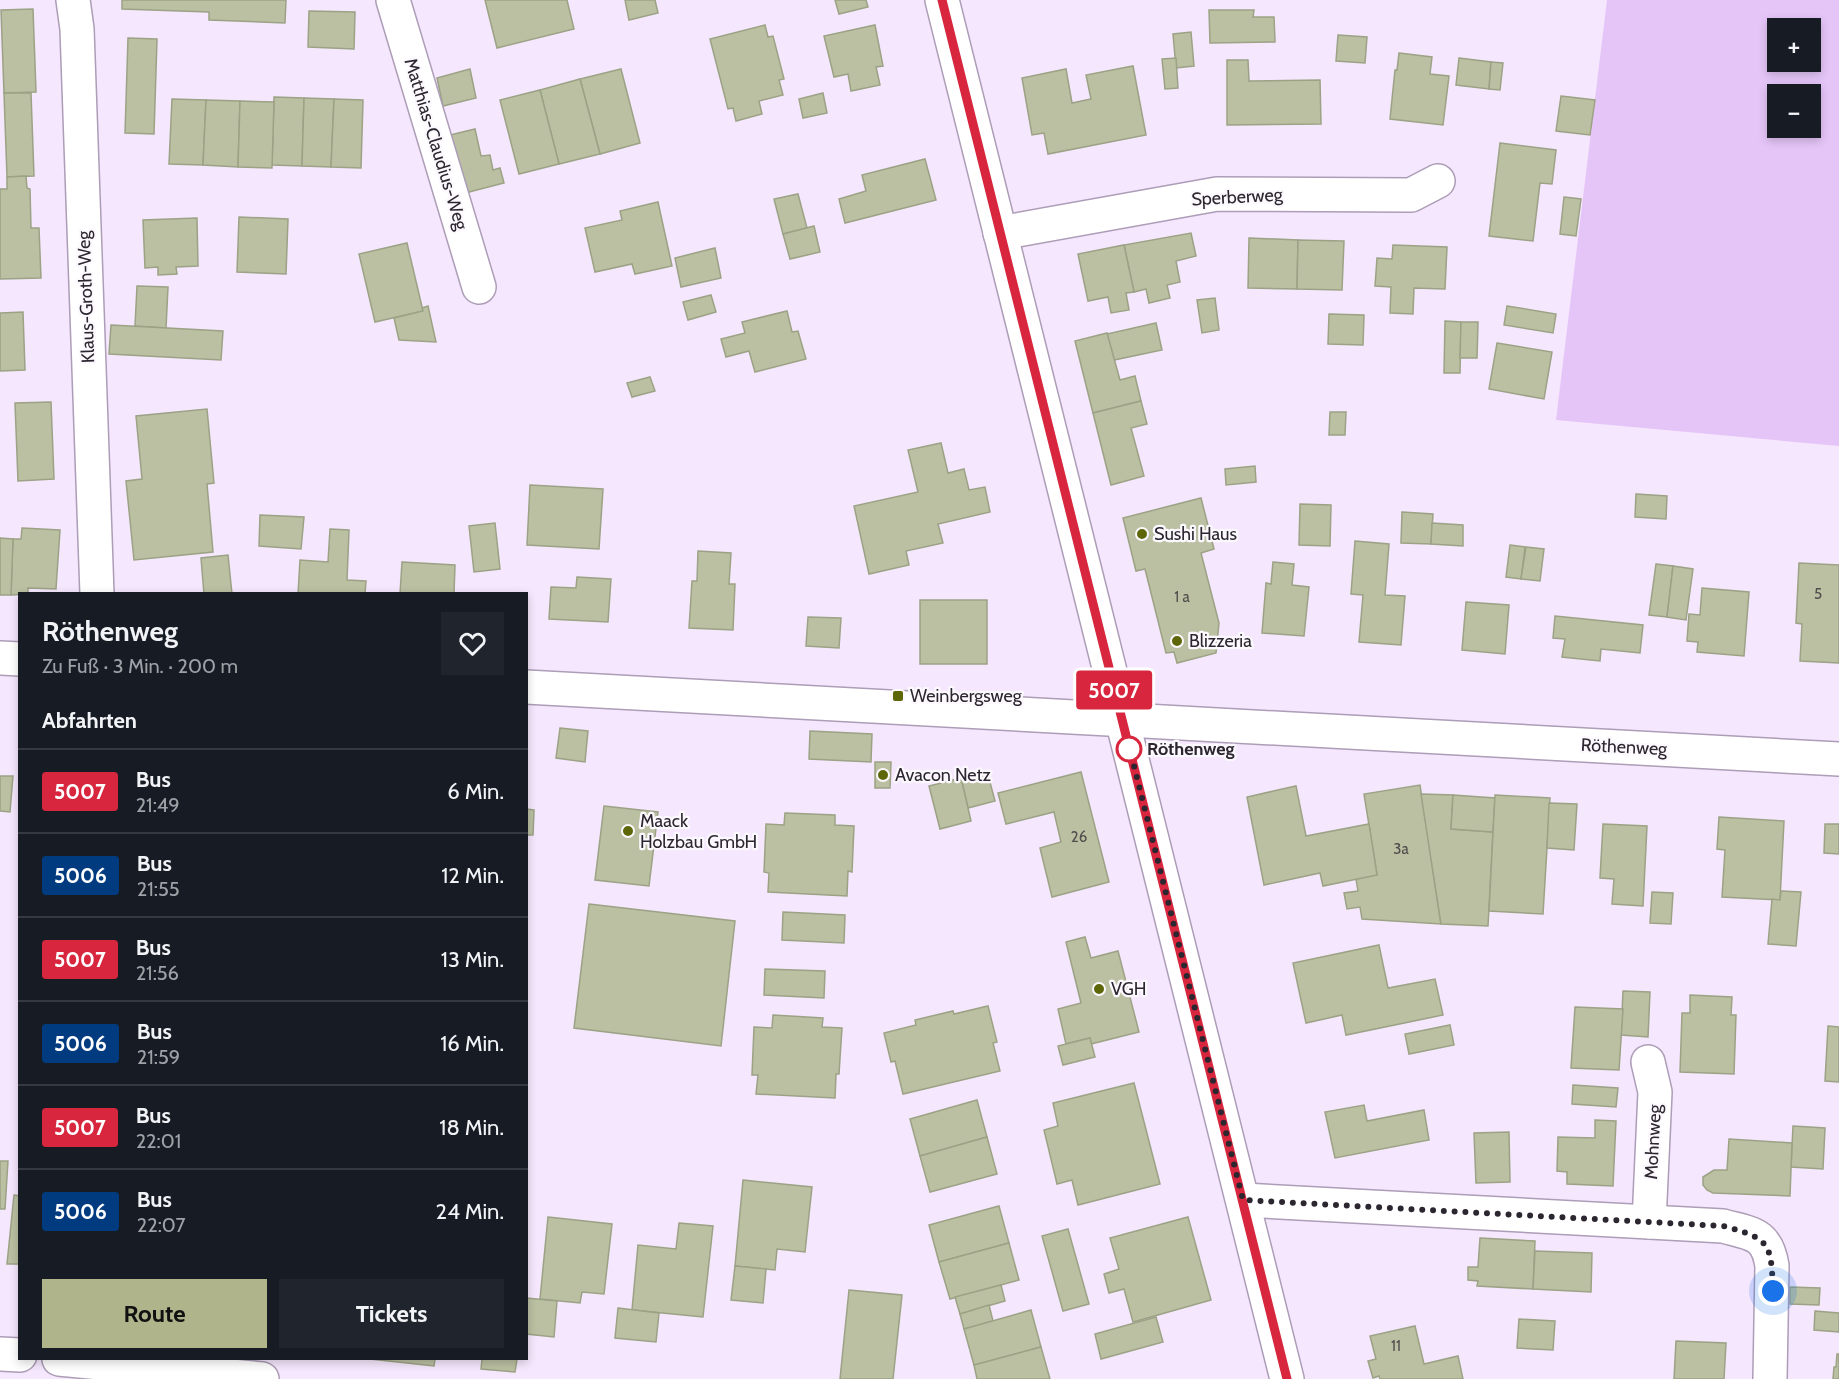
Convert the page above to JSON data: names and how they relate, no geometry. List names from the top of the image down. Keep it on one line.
{"streets":{"street":["Matthias-Claudius-Weg","Sperberweg","Klaus-Groth-Weg","Röthenweg","Mohnweg"]},"places":{"other":["Sushi Haus","Blizzeria","Röthenweg","Avacon Netz","Maack Holzbau GmbH","VGH"],"transit":["Weinbergsweg"]},"lines":["bus line 5007"],"house_numbers":["5","1 a","26","3a","11"],"page":{"on_map":"5007","map_buttons":["+","−"],"heading":[["Röthenweg","Zu Fuß · 3 Min. · 200 m"],"Abfahrten"],"list":[{"mark":"5007","name":"Bus","note":"21:49","value":"6 Min."},{"mark":"5006","name":"Bus","note":"21:55","value":"12 Min."},{"mark":"5007","name":"Bus","note":"21:56","value":"13 Min."},{"mark":"5006","name":"Bus","note":"21:59","value":"16 Min."},{"mark":"5007","name":"Bus","note":"22:01","value":"18 Min."},{"mark":"5006","name":"Bus","note":"22:07","value":"24 Min."}],"buttons":["Route","Tickets"]}}
